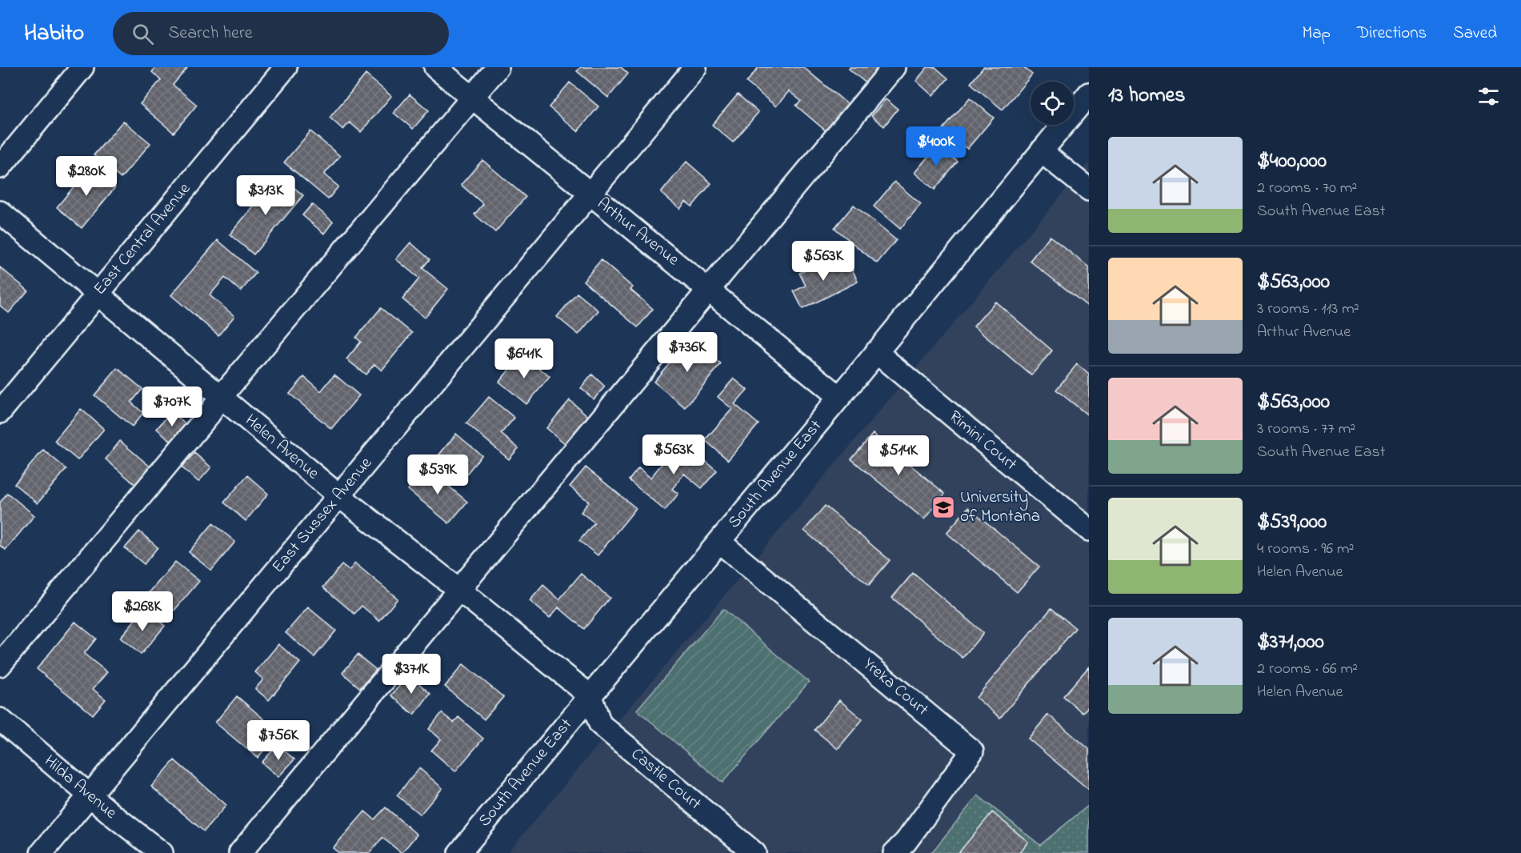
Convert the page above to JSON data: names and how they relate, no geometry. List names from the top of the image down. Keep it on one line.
{"streets":{"street":["Arthur Avenue","East Central Avenue","Rimini Court","Helen Avenue","South Avenue East","East Sussex Avenue","Yreka Court","Castle Court","Hilda Avenue"]},"crossings":[["Arthur Avenue","South Avenue East"],["Arthur Avenue","East Sussex Avenue"],["East Central Avenue","Helen Avenue"],["Rimini Court","South Avenue East"],["Helen Avenue","South Avenue East"],["Helen Avenue","East Sussex Avenue"],["Helen Avenue","Castle Court"],["South Avenue East","Yreka Court"],["South Avenue East","Castle Court"],["East Sussex Avenue","Hilda Avenue"]],"places":{"school or university":["University of Montana"]},"page":{"header":"Habito","search":"Search here","nav":["Map","Directions","Saved"],"heading":"13 homes","list":[{"name":"$400,000","note":"2 rooms · 70 m² · South Avenue East"},{"name":"$563,000","note":"3 rooms · 113 m² · Arthur Avenue"},{"name":"$563,000","note":"3 rooms · 77 m² · South Avenue East"},{"name":"$539,000","note":"4 rooms · 96 m² · Helen Avenue"},{"name":"$371,000","note":"2 rooms · 66 m² · Helen Avenue"}],"price":["$400K","$280K","$313K","$563K","$736K","$641K","$707K","$563K","$514K","$539K","$268K","$371K","$756K"]}}
